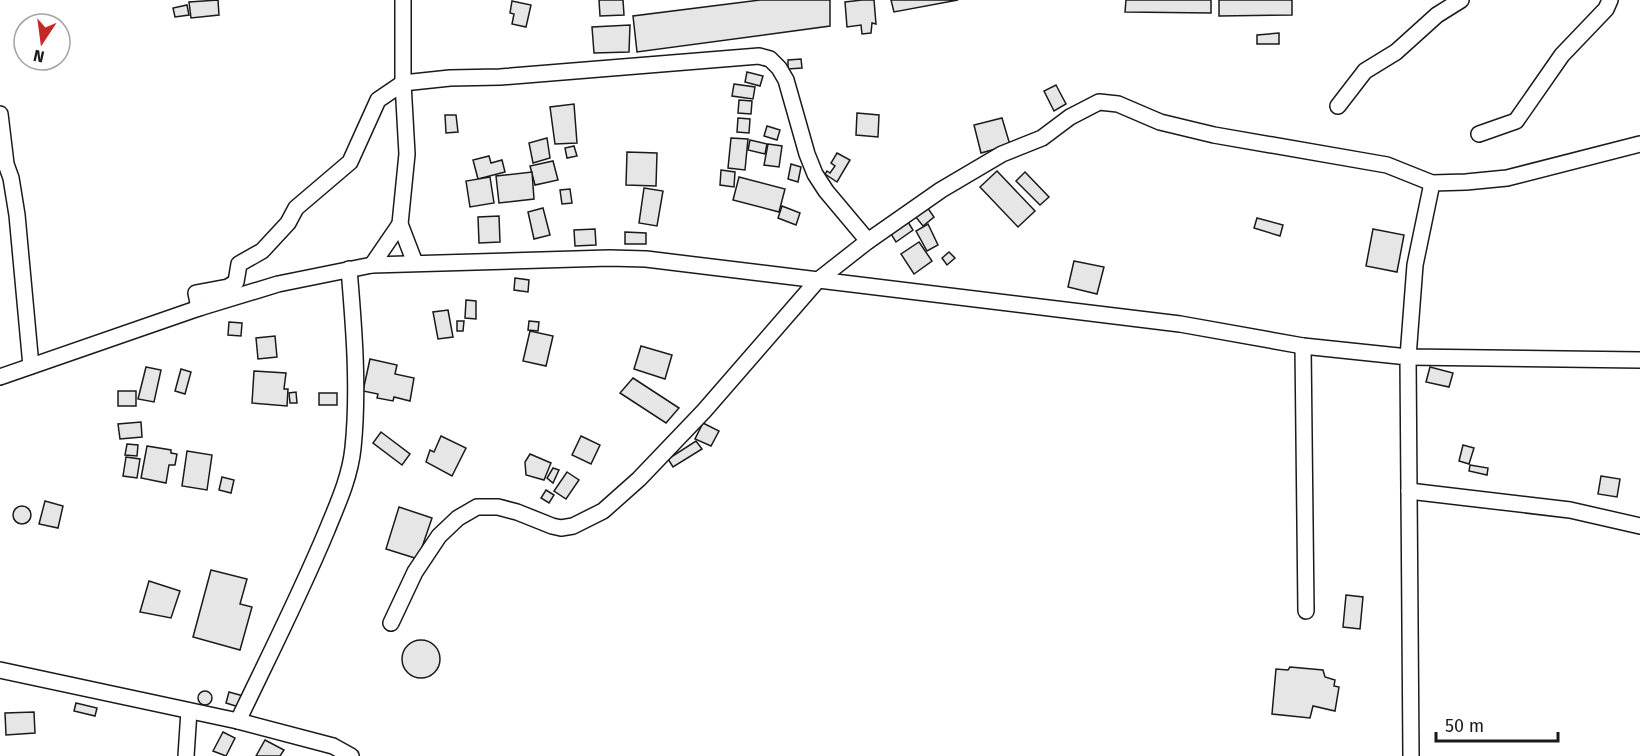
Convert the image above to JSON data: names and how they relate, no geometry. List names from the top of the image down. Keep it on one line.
{"scale_bar":"50 m","north":"bottom"}
